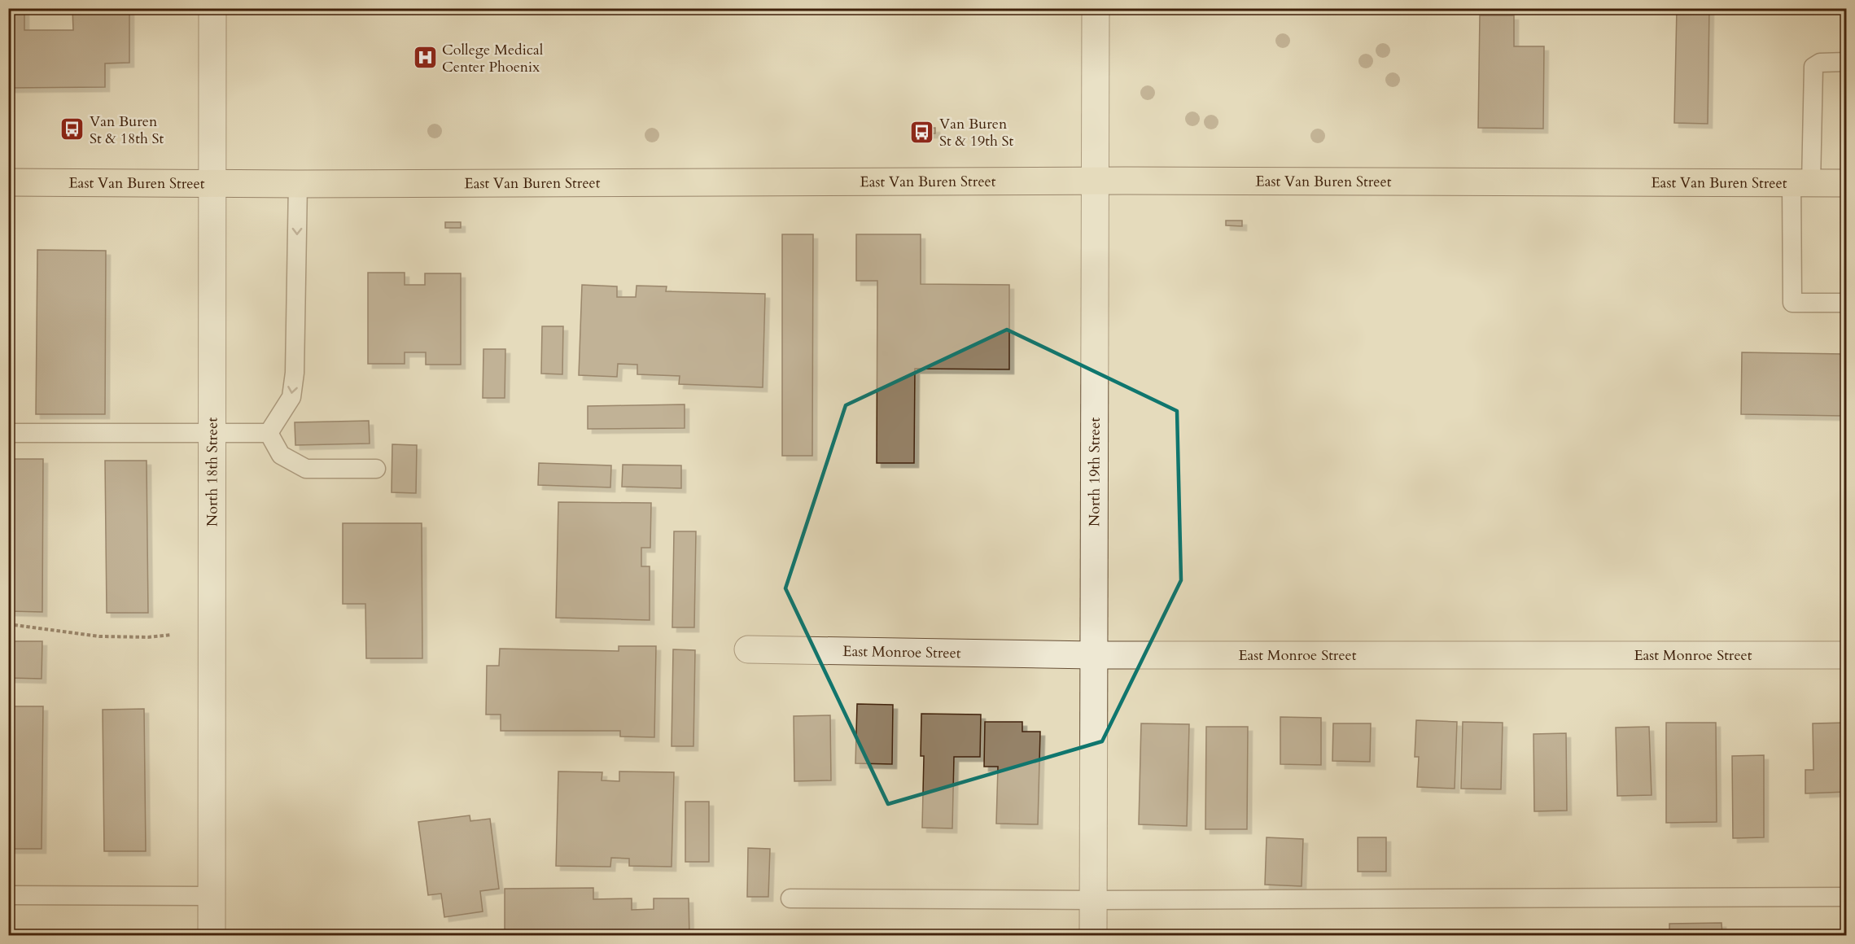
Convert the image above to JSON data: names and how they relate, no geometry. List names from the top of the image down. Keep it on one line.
{"streets":{"main road":["East Van Buren Street"],"street":["North 18th Street","North 19th Street","East Monroe Street"]},"crossings":[["East Van Buren Street","North 18th Street"],["East Van Buren Street","North 19th Street"],["North 19th Street","East Monroe Street"]],"places":{"hospital":["College Medical Center Phoenix"],"bus stop":["Van Buren St & 18th St","Van Buren St & 19th St"]}}
